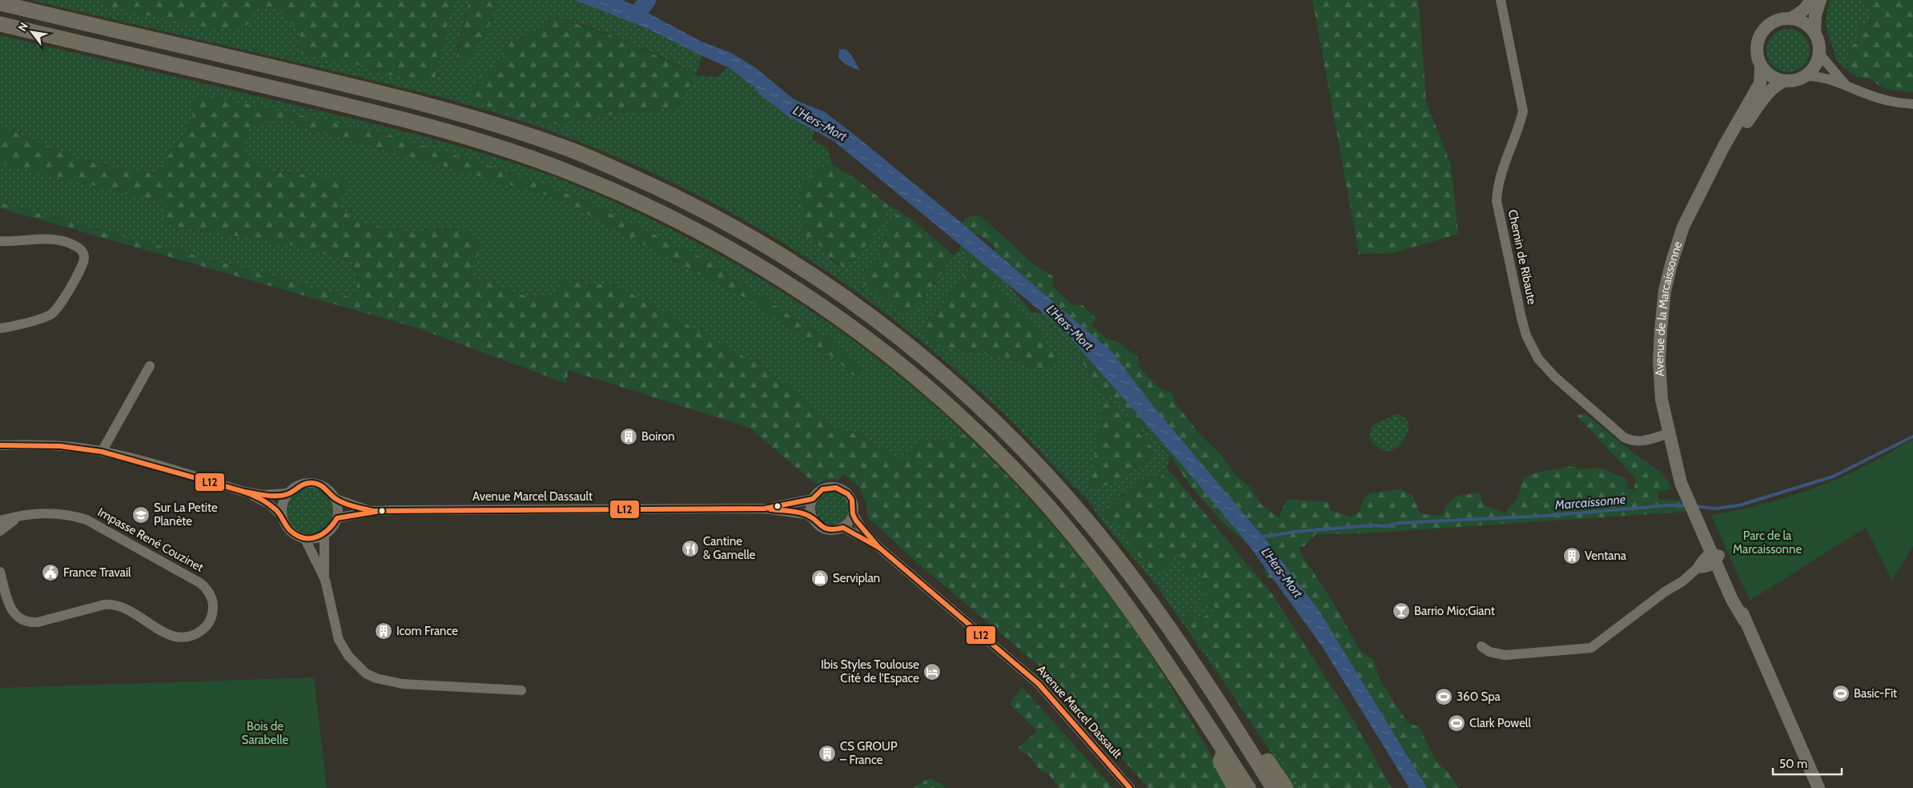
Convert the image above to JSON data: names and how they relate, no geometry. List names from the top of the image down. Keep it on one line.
{"streets":{"main road":["Avenue de la Marcaissonne"],"street":["Chemin de Ribaute","Avenue Marcel Dassault","Impasse René Couzinet"]},"crossings":[["Chemin de Ribaute","Avenue de la Marcaissonne"]],"water":["L'Hers-Mort","Marcaissonne"],"parks":["Parc de la Marcaissonne","Bois de Sarabelle"],"places":{"building":["Boiron","Ventana","Icom France","CS GROUP – France"],"school or university":["Sur La Petite Planète"],"restaurant":["Cantine & Gamelle"],"public building":["France Travail"],"shop":["Serviplan"],"bar":["Barrio Mio;Giant"],"hotel":["Ibis Styles Toulouse Cité de l'Espace"],"sports":["Basic-Fit","360 Spa","Clark Powell"]},"lines":["transit line L12"],"scale_bar":"50 m","north":"top left"}
